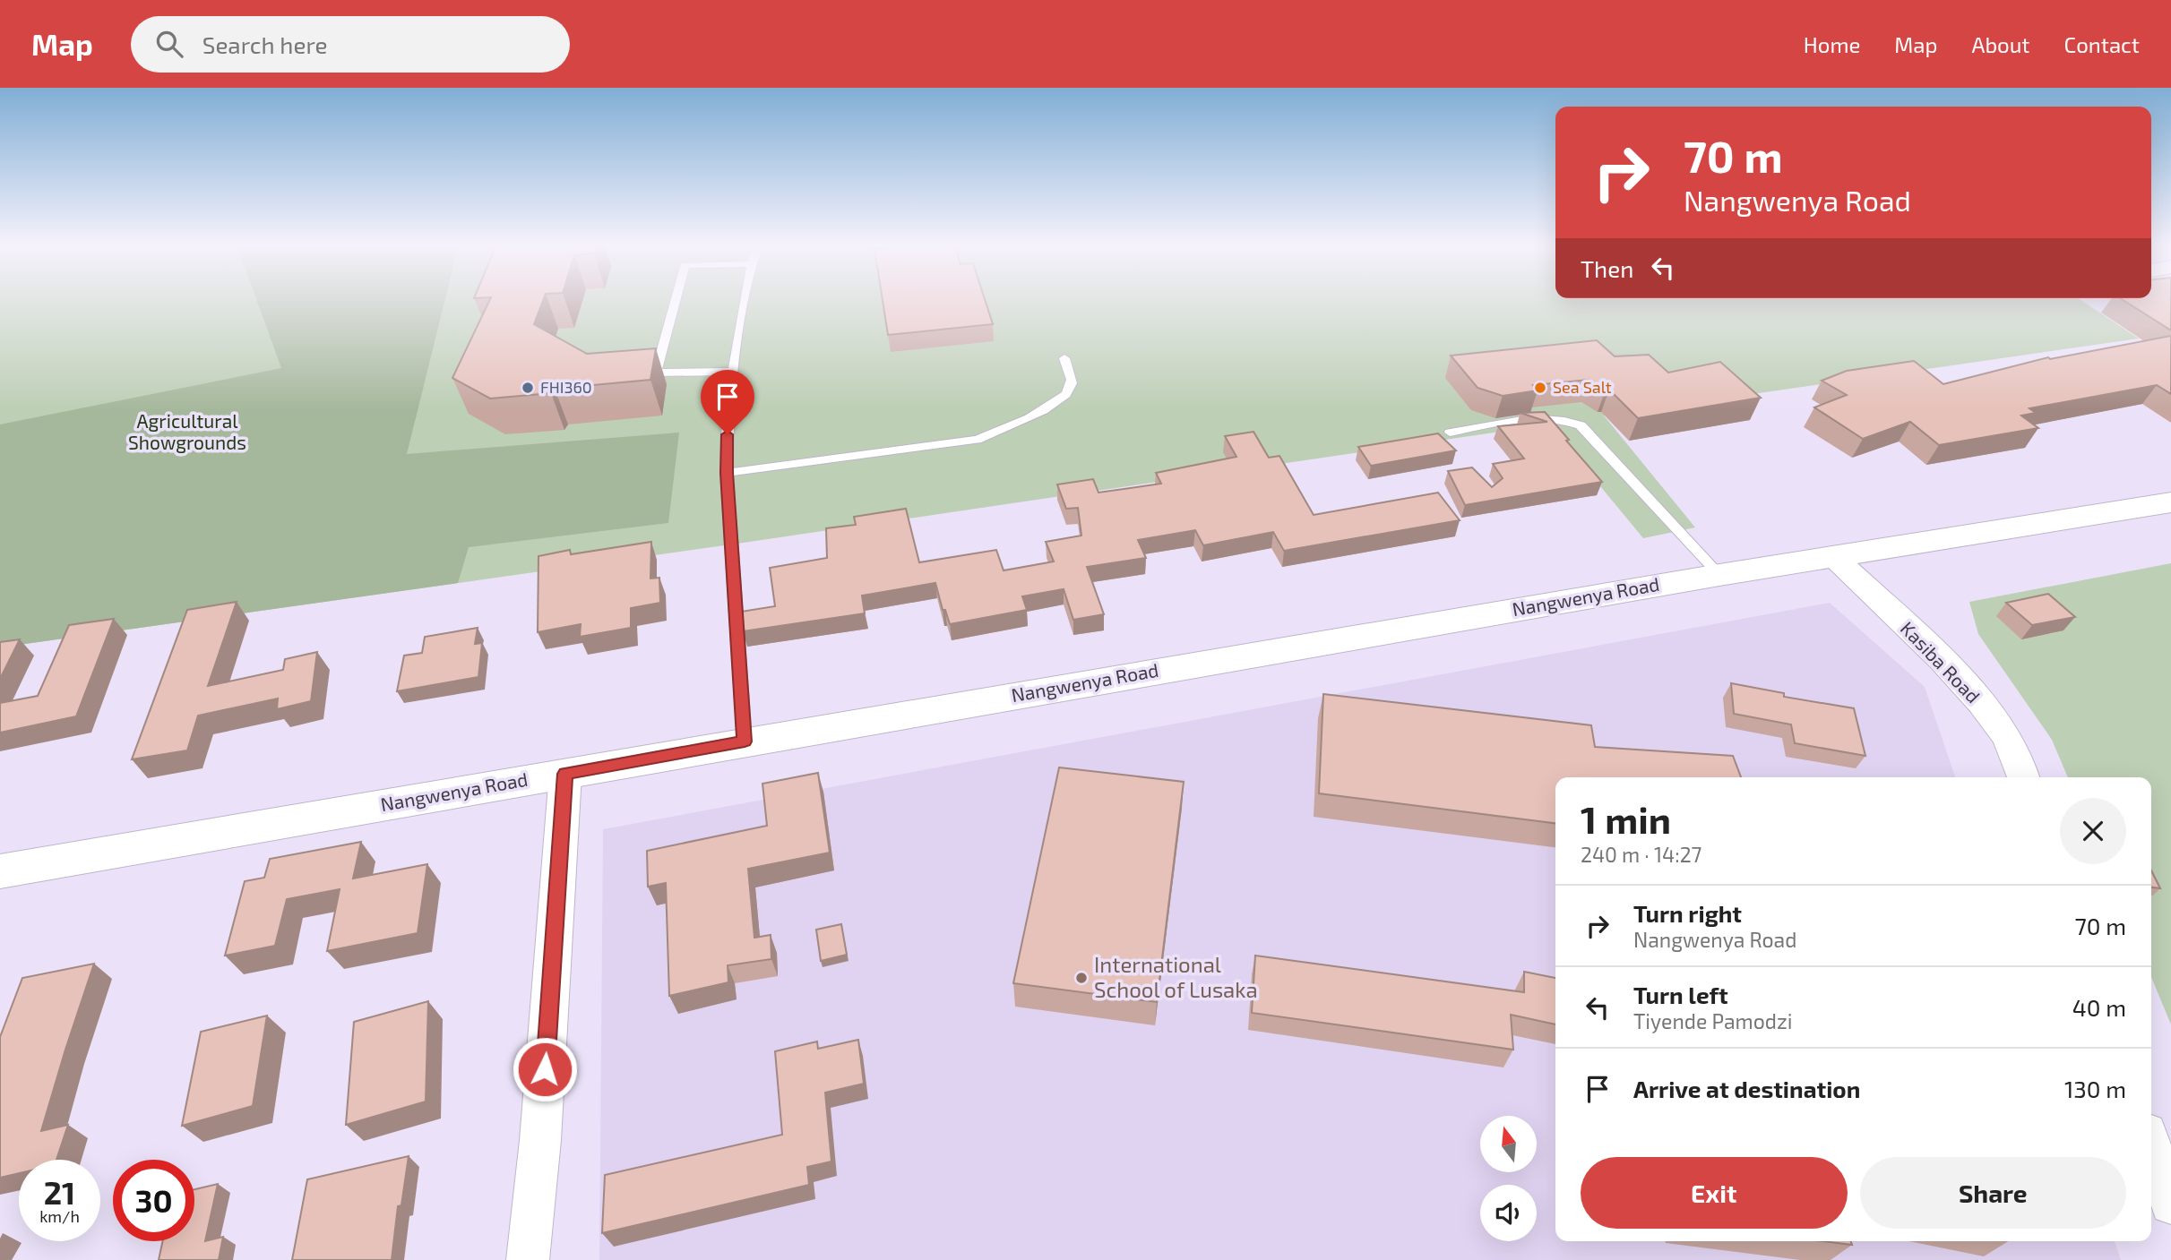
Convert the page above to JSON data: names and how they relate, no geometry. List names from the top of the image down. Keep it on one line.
{"streets":{"main road":["Nangwenya Road"],"street":["Kasiba Road"]},"crossings":[["Nangwenya Road","Kasiba Road"]],"parks":["Agricultural Showgrounds"],"places":["FHI360","Sea Salt","International School of Lusaka"],"north":"top","page":{"header":"Map","search":"Search here","nav":["Home","Map","About","Contact"],"turn":["70 m","Nangwenya Road"],"then":"Then","heading":["1 min","240 m · 14:27"],"list":[{"name":"Turn right","note":"Nangwenya Road","value":"70 m"},{"name":"Turn left","note":"Tiyende Pamodzi","value":"40 m"},{"name":"Arrive at destination","value":"130 m"}],"buttons":["Exit","Share"],"speed":"21 km/h","limit":"30"}}
